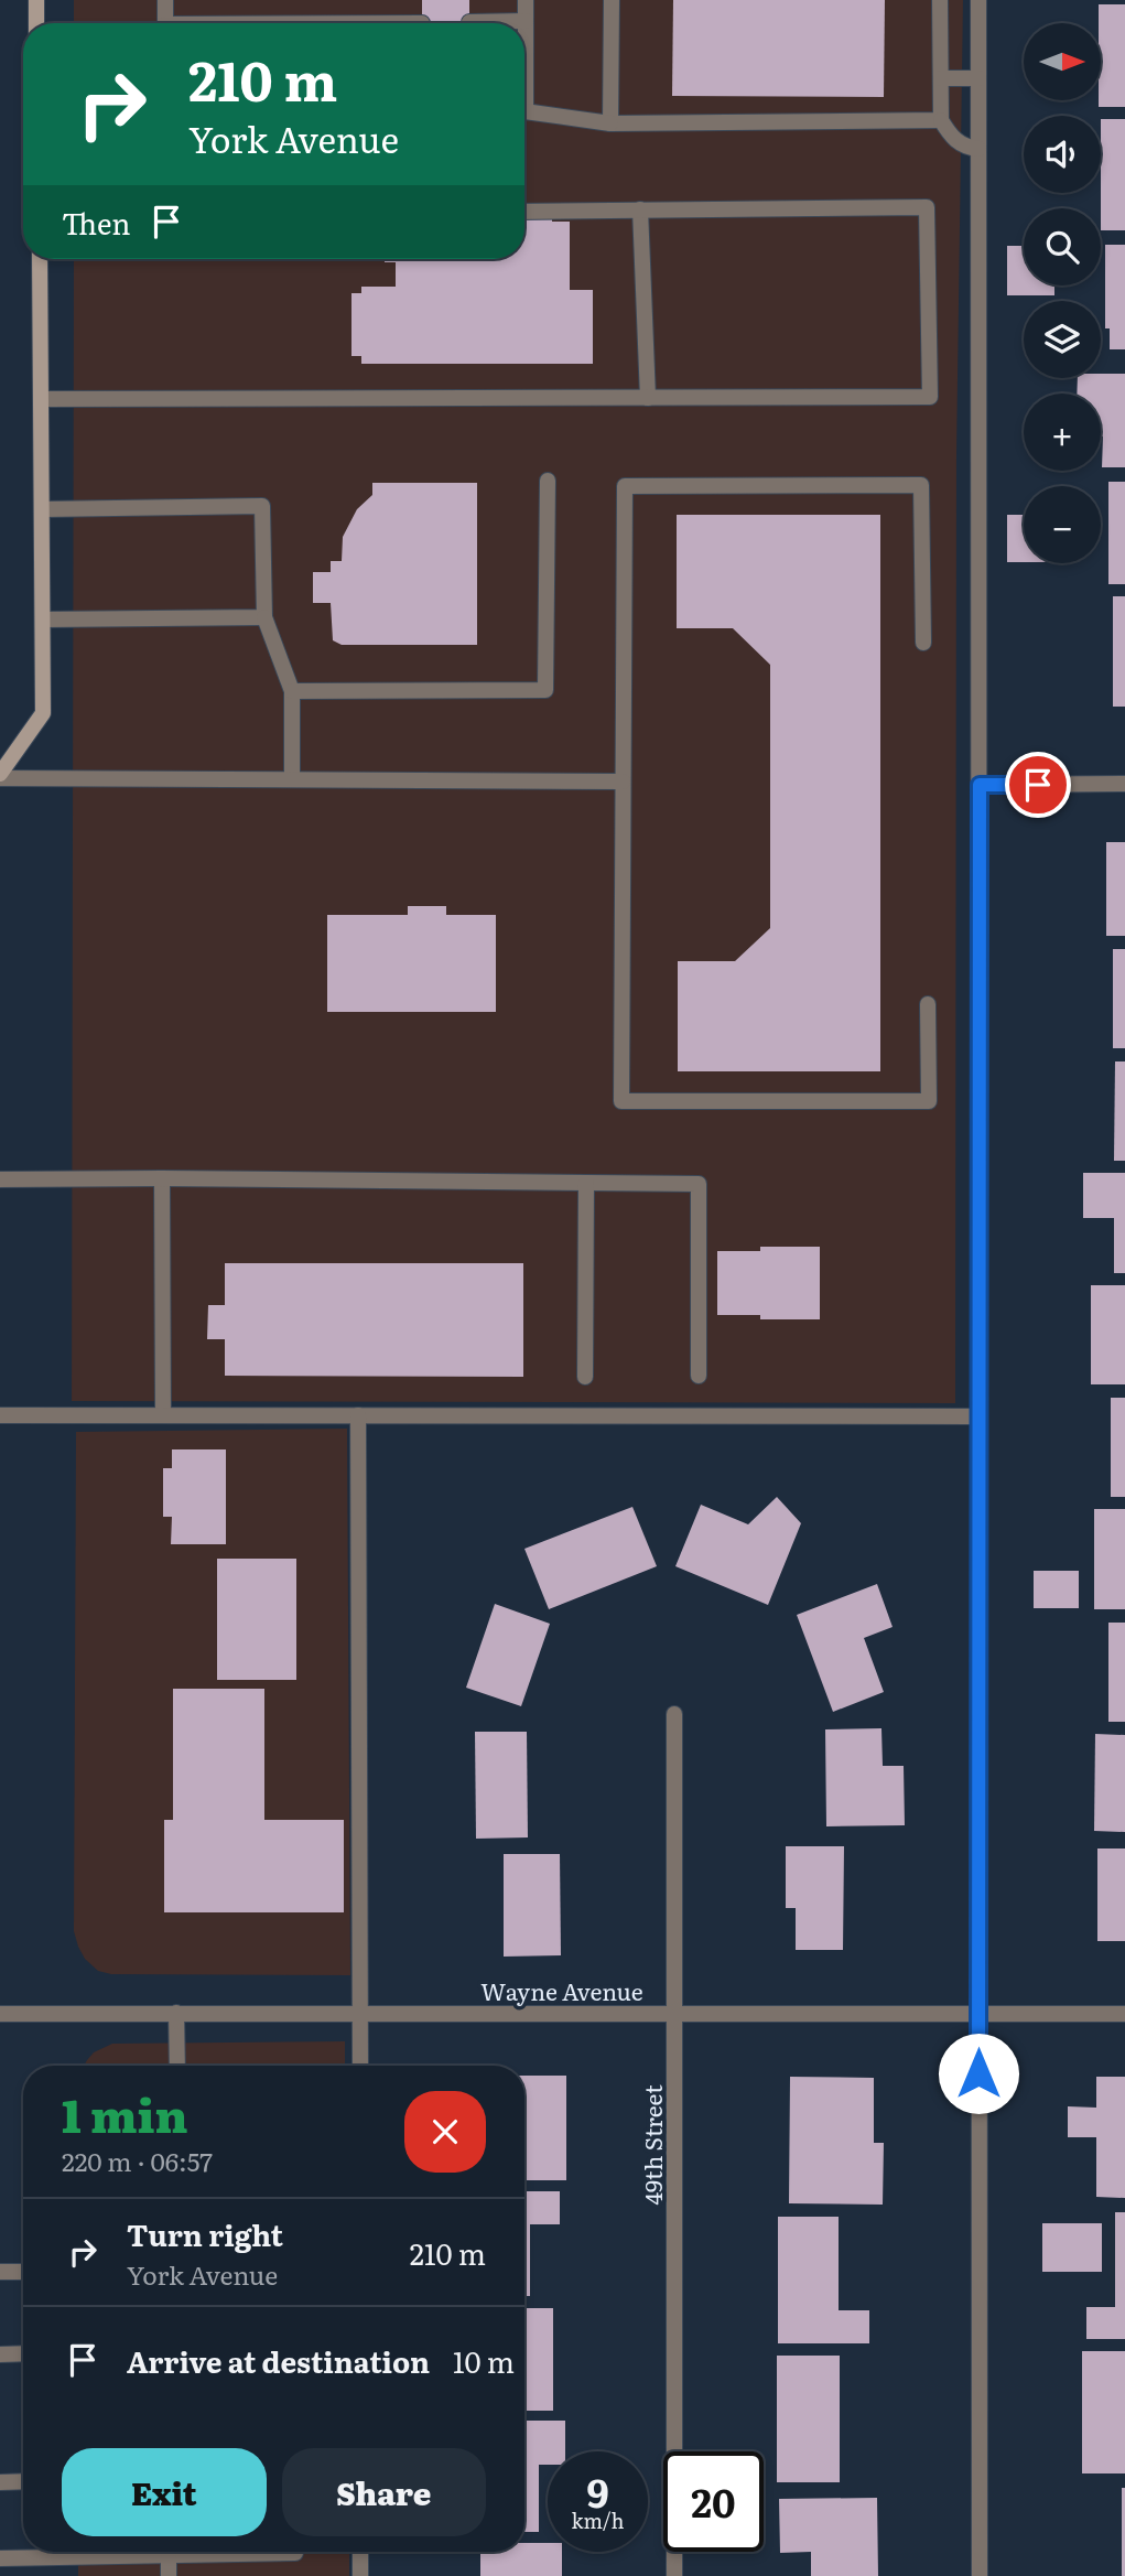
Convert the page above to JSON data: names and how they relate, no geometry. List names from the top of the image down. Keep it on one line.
{"streets":{"street":["Wayne Avenue","49th Street"]},"crossings":[["Wayne Avenue","49th Street"]],"north":"right","page":{"map_buttons":["+","−"],"turn":["210 m","York Avenue"],"then":"Then","heading":["1 min","220 m · 06:57"],"list":[{"name":"Turn right","note":"York Avenue","value":"210 m"},{"name":"Arrive at destination","value":"10 m"}],"buttons":["Exit","Share"],"speed":"9 km/h","limit":"20"}}
